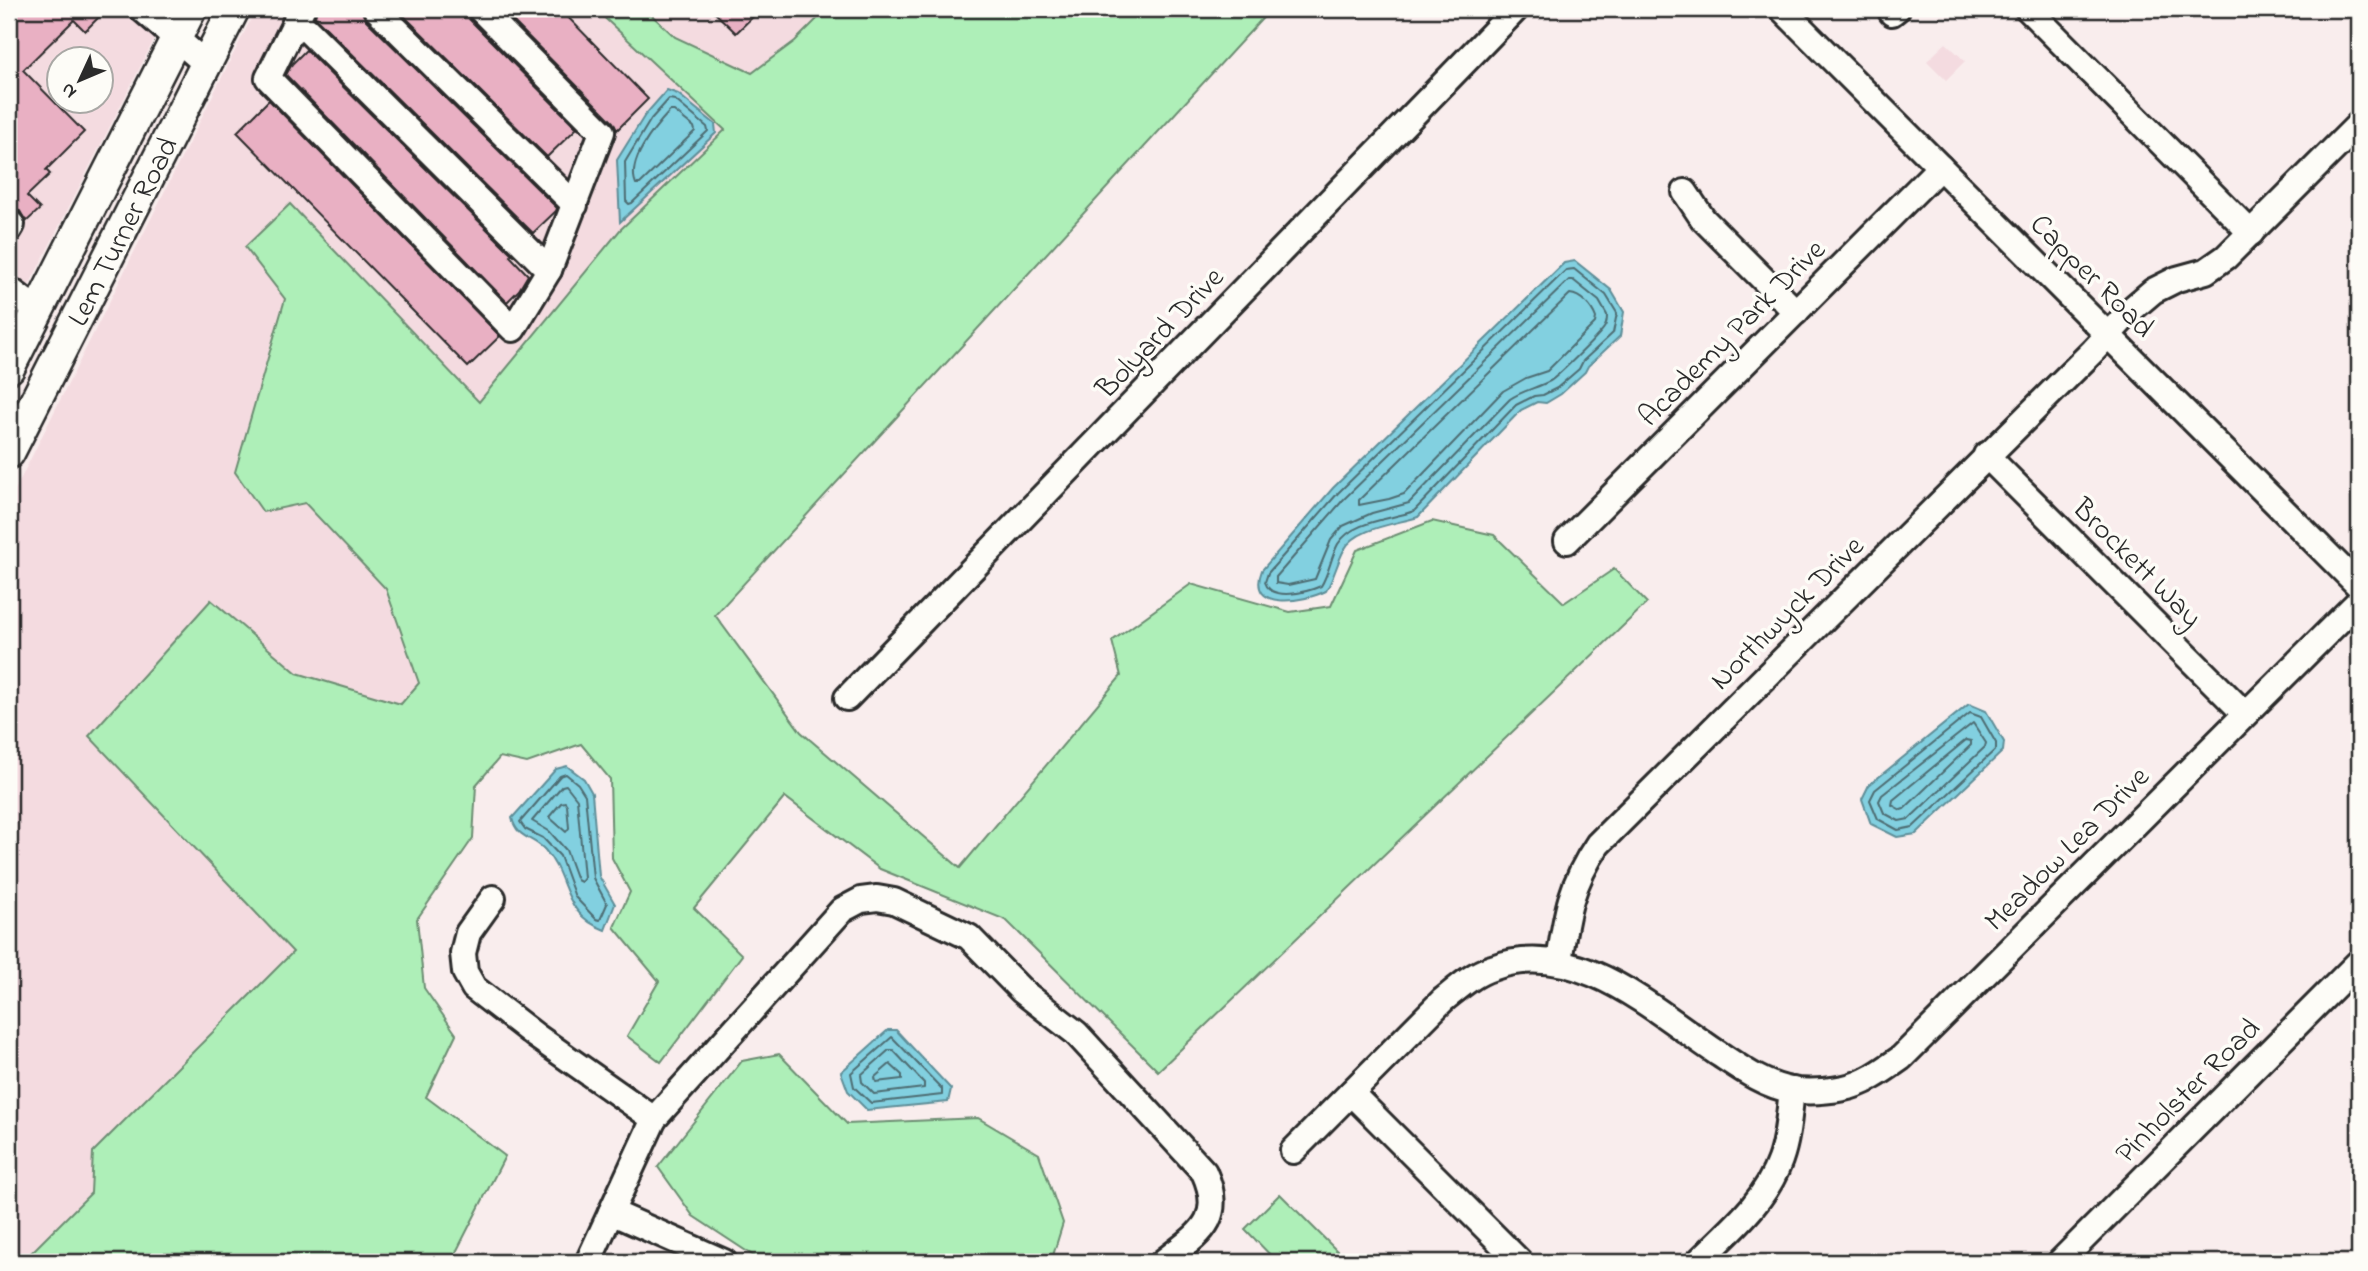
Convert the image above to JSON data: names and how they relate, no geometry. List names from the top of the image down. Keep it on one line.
{"streets":{"main road":["Lem Turner Road"],"street":["Capper Road","Bolyard Drive","Academy Park Drive","Brockett Way","Northwyck Drive","Meadow Lea Drive","Pinholster Road"]},"crossings":[["Capper Road","Academy Park Drive"],["Capper Road","Northwyck Drive"],["Brockett Way","Northwyck Drive"],["Brockett Way","Meadow Lea Drive"]],"north":"bottom left"}
